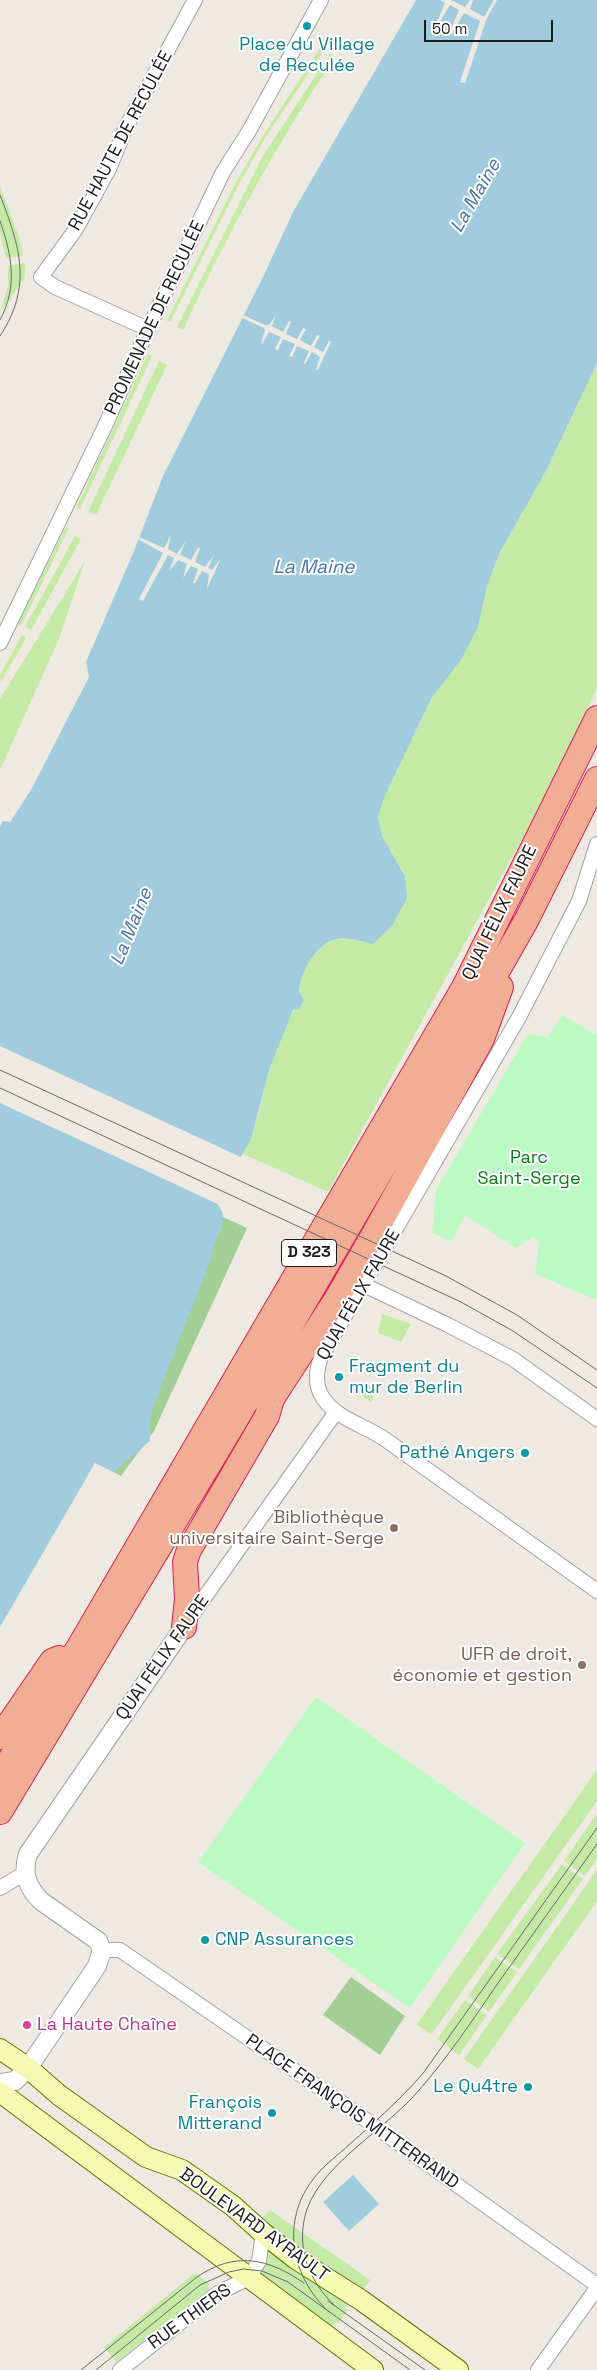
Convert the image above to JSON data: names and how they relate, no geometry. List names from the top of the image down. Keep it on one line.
{"streets":{"highway":["QUAI FÉLIX FAURE","D 323"],"main road":["BOULEVARD AYRAULT"],"street":["RUE HAUTE DE RECULÉE","PROMENADE DE RECULÉE","PLACE FRANÇOIS MITTERRAND","RUE THIERS"]},"crossings":[["RUE HAUTE DE RECULÉE","PROMENADE DE RECULÉE"],["BOULEVARD AYRAULT","RUE THIERS"]],"water":["La Maine"],"parks":["Parc Saint-Serge"],"places":["Place du Village de Reculée","Fragment du mur de Berlin","Pathé Angers","Bibliothèque universitaire Saint-Serge","UFR de droit, économie et gestion","CNP Assurances","La Haute Chaîne","Le Qu4tre","François Mitterand"],"scale_bar":"50 m"}
